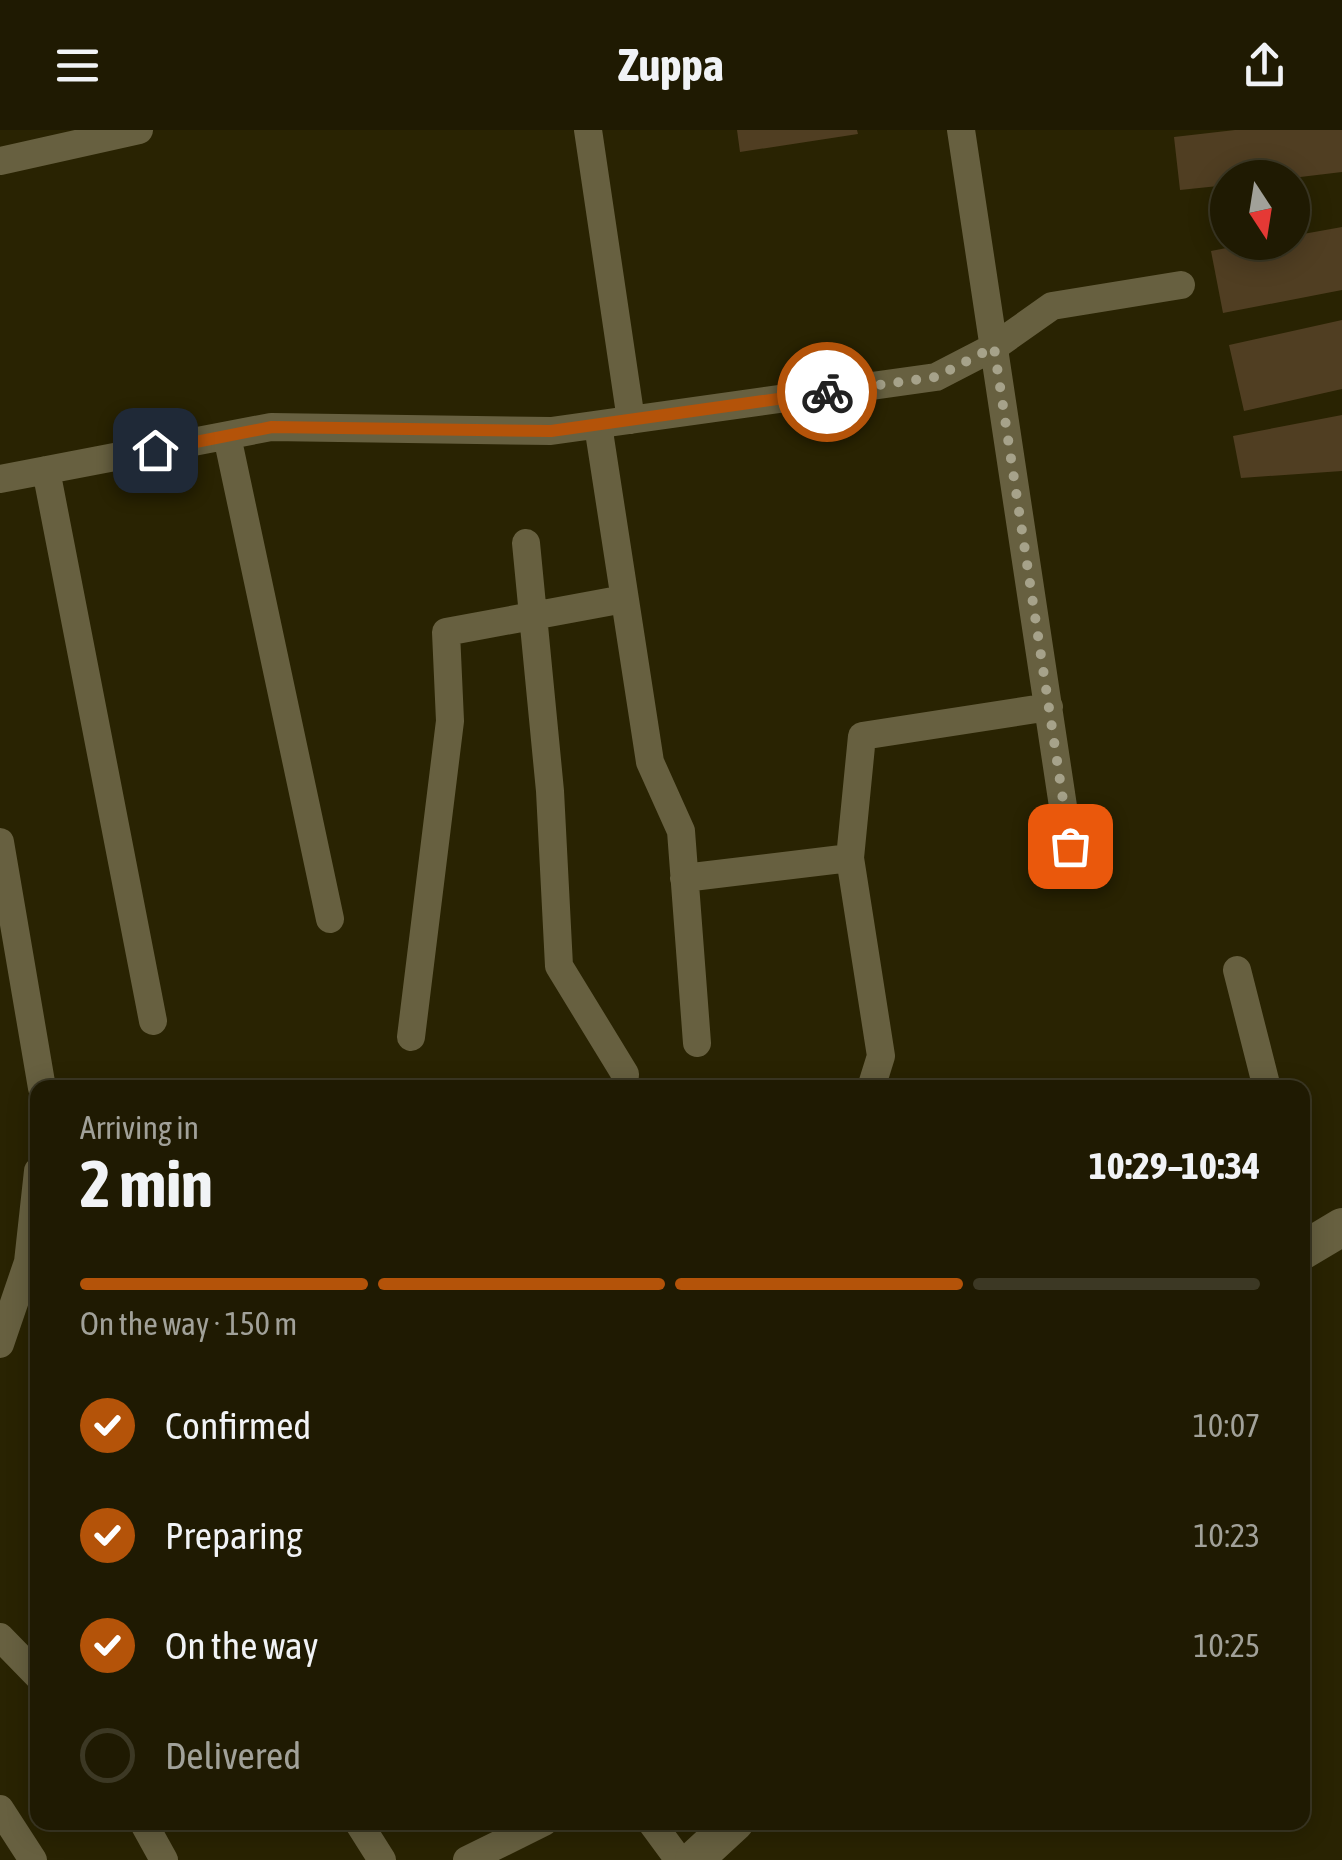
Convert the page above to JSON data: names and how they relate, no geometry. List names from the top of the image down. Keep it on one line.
{"north":"bottom","page":{"header":"Zuppa","heading":["2 min","Arriving in","10:29–10:34"],"bar":"On the way · 150 m","list":[["Confirmed","10:07"],["Preparing","10:23"],["On the way","10:25"],"Delivered"]}}
